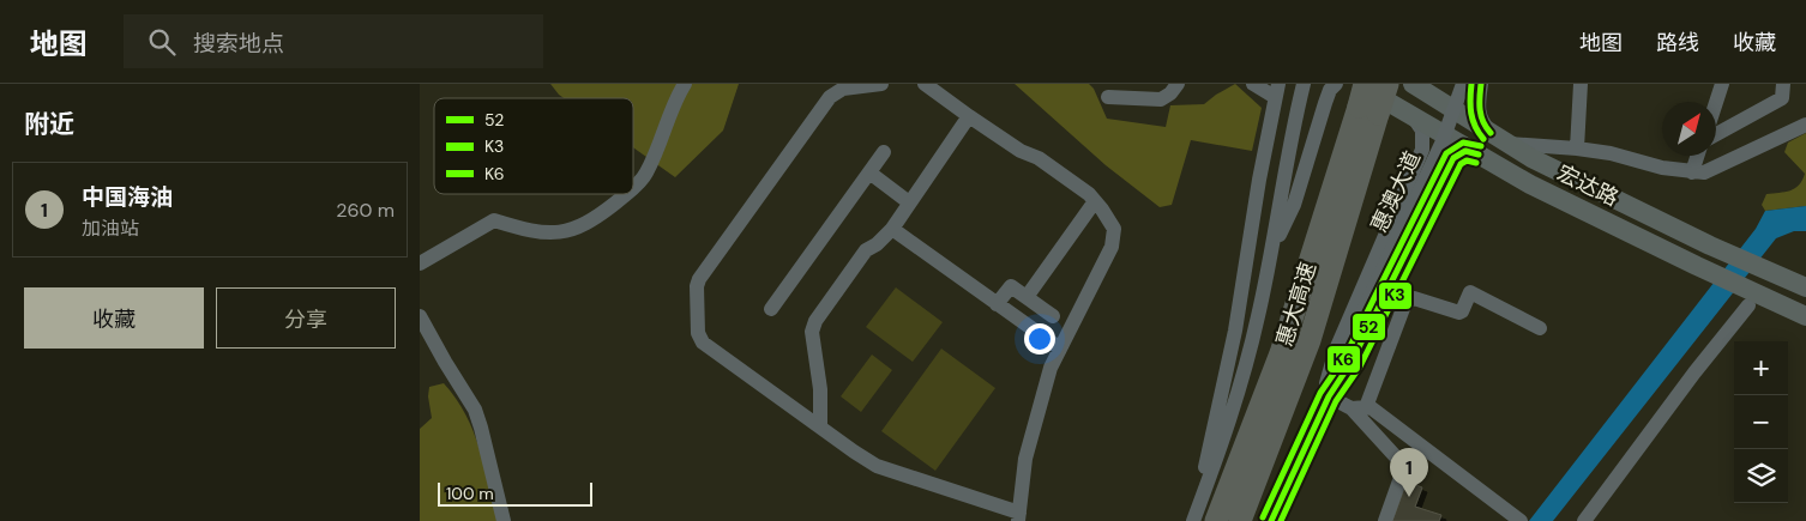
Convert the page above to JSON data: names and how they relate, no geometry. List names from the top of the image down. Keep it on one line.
{"streets":{"highway":["惠大高速"],"main road":["宏达路"],"street":["惠澳大道"]},"lines":["transit line 52","transit line K3","transit line K6"],"legend":["52","K3","K6"],"scale_bar":"100 m","north":"top right","page":{"header":"地图","search":"搜索地点","nav":["地图","路线","收藏"],"heading":"附近","list":[{"mark":"1","name":"中国海油","note":"加油站","value":"260 m"}],"buttons":["收藏","分享"],"map_buttons":["+","−"],"pins":"1","scale":"100 m"}}
